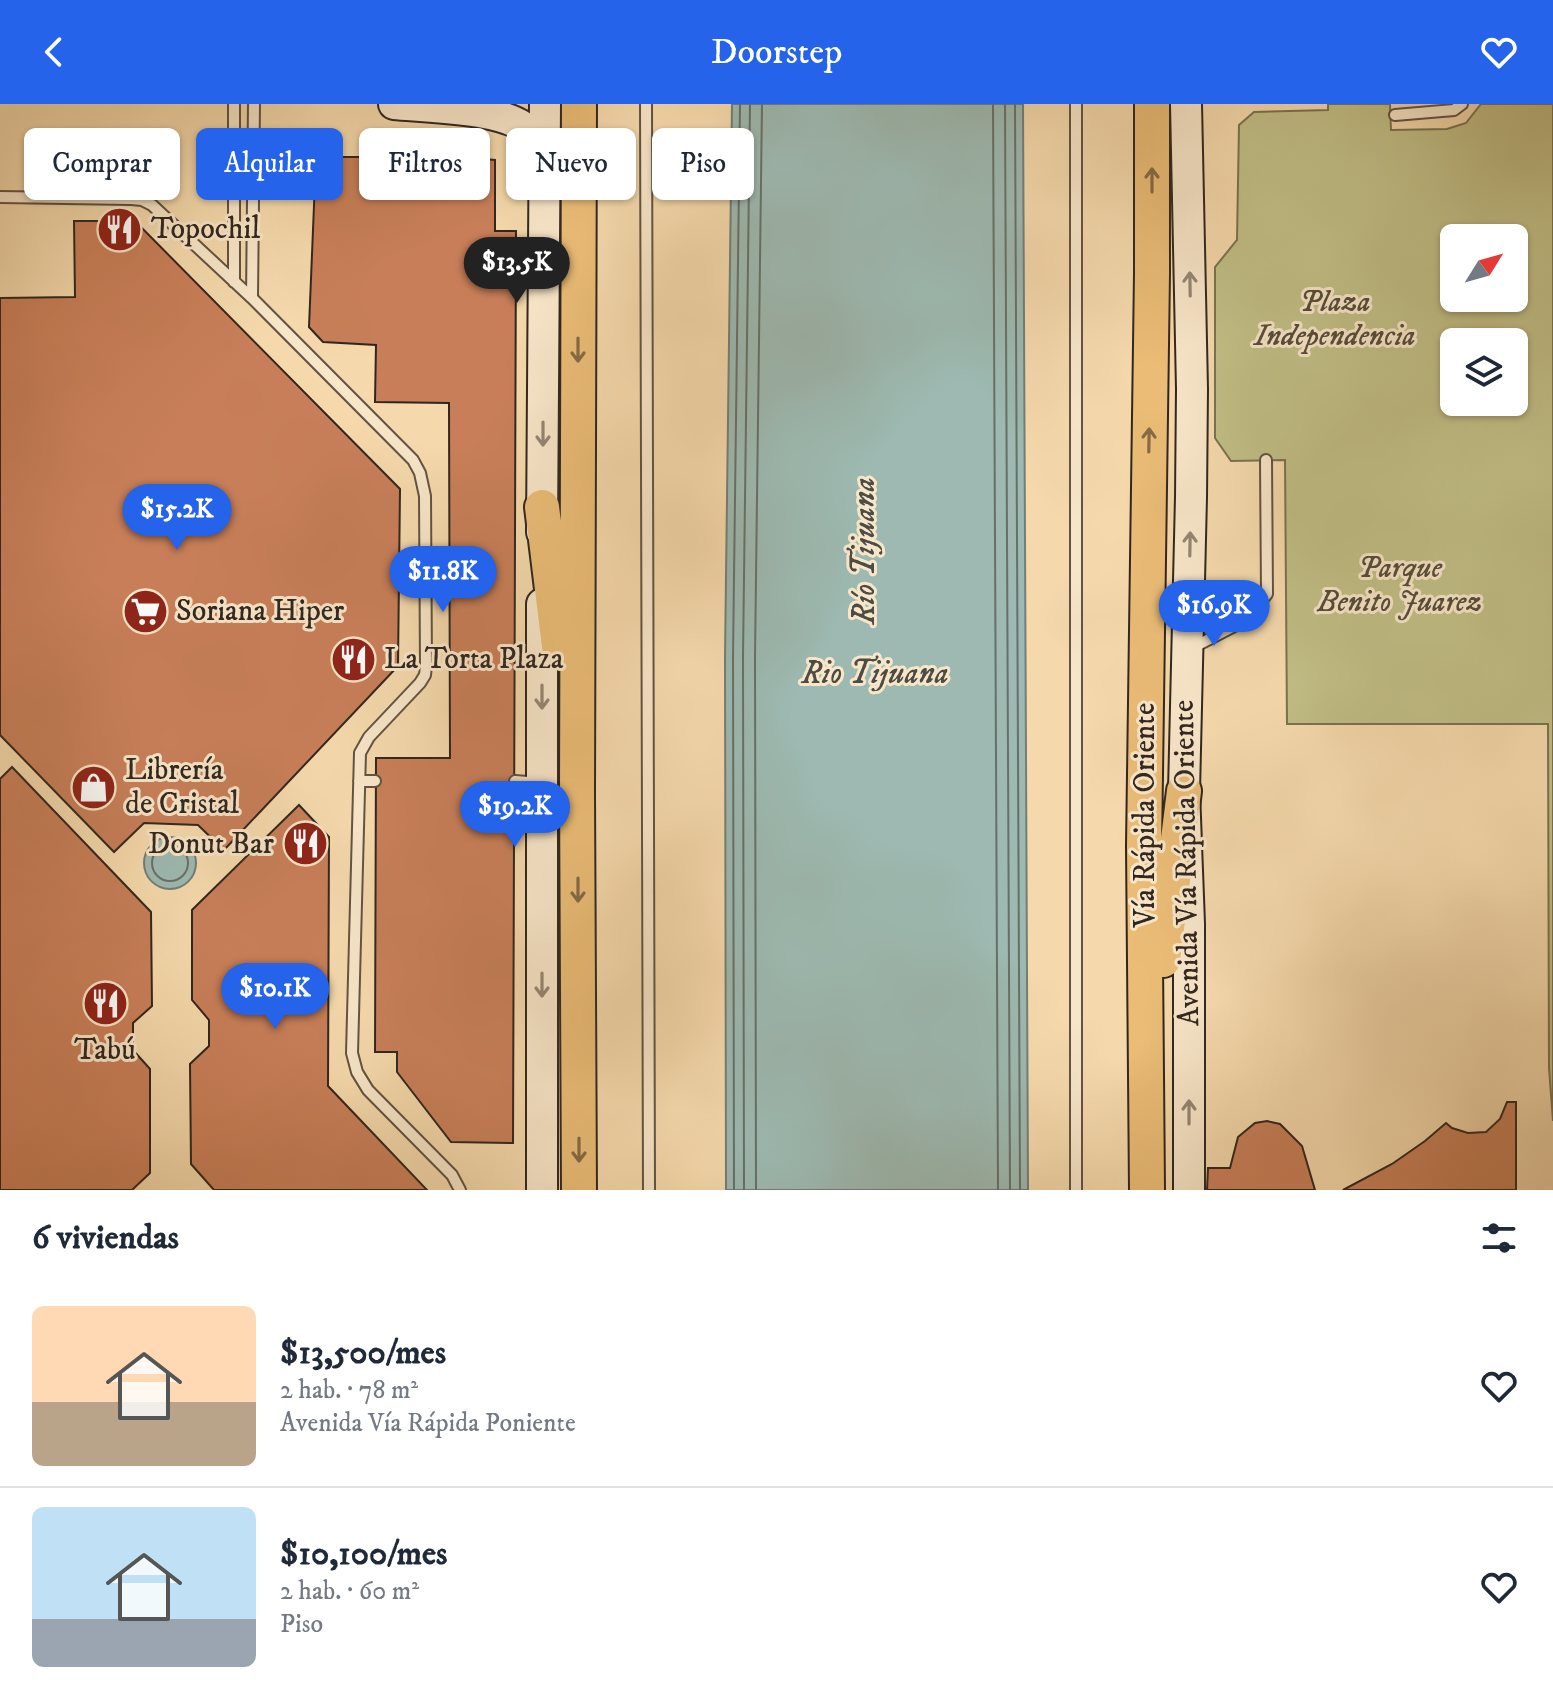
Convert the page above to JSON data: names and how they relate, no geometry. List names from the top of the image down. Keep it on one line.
{"streets":{"highway":["Vía Rápida Oriente"],"main road":["Avenida Vía Rápida Oriente"]},"one_way":["Avenida Vía Rápida Oriente"],"water":["Río Tijuana","Rio Tijuana"],"parks":["Plaza Independencia","Parque Benito Juarez"],"places":{"restaurant":["Topochil","La Torta Plaza","Donut Bar","Tabú"],"supermarket":["Soriana Hiper"],"shop":["Librería de Cristal"]},"north":"top right","page":{"header":"Doorstep","chip":["Comprar","Alquilar","Filtros","Nuevo","Piso"],"price":["$13.5K","$15.2K","$11.8K","$16.9K","$19.2K","$10.1K"],"heading":"6 viviendas","list":[{"name":"$13,500/mes","note":"2 hab. · 78 m² · Avenida Vía Rápida Poniente"},{"name":"$10,100/mes","note":"2 hab. · 60 m² · Piso"}]}}
